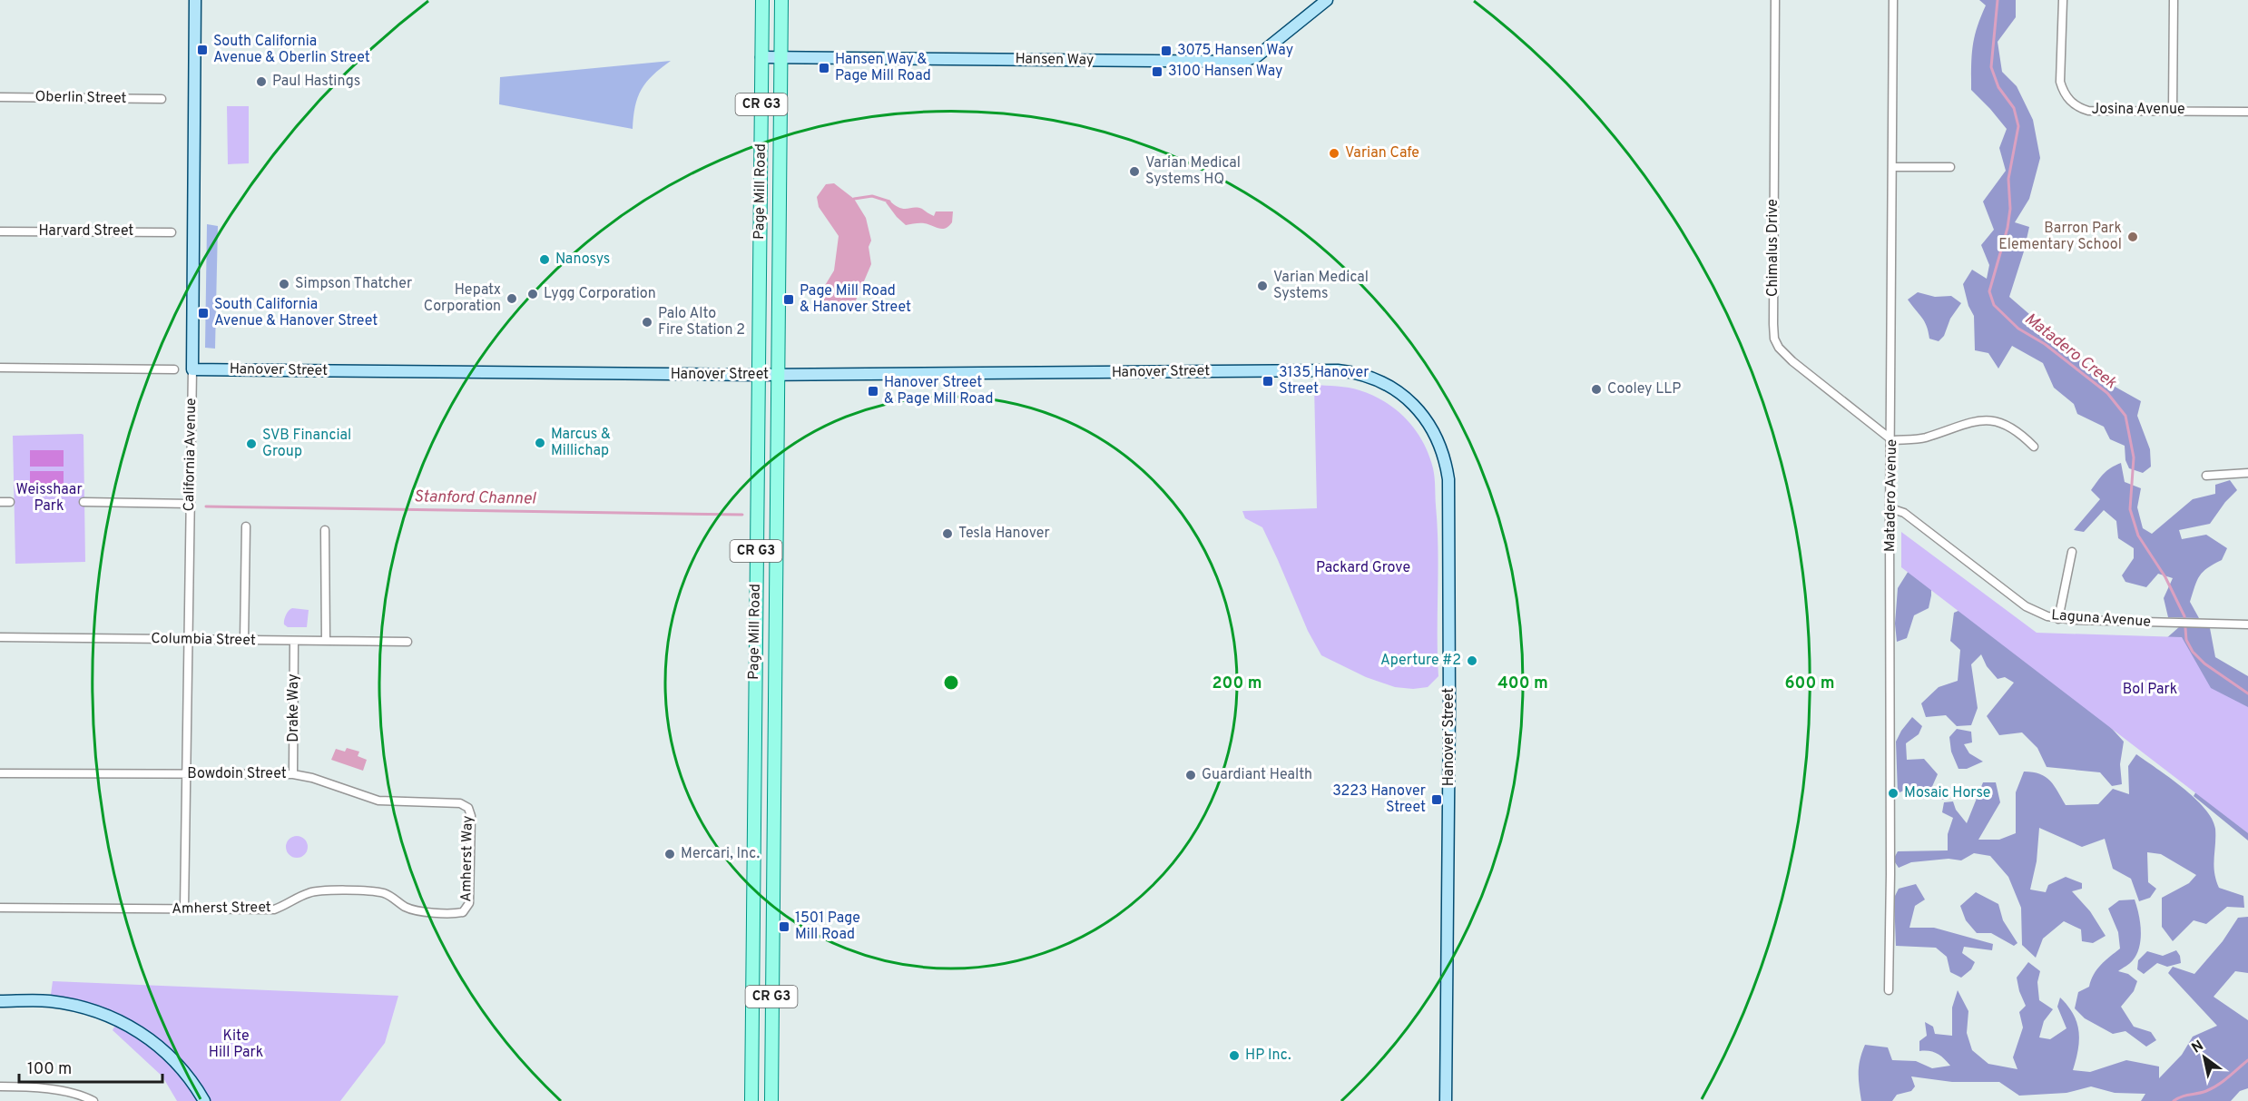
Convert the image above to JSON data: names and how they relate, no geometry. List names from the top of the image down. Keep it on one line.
{"streets":{"main road":["CR G3","Page Mill Road"],"street":["Hansen Way","Oberlin Street","Josina Avenue","Harvard Street","Chimalus Drive","Hanover Street","California Avenue","Matadero Avenue","Laguna Avenue","Columbia Street","Drake Way","Bowdoin Street","Amherst Way","Amherst Street"]},"crossings":[["Hansen Way","Page Mill Road"],["Page Mill Road","Hanover Street"],["Chimalus Drive","Matadero Avenue"],["Hanover Street","California Avenue"],["California Avenue","Columbia Street"],["California Avenue","Bowdoin Street"],["California Avenue","Amherst Street"],["Matadero Avenue","Laguna Avenue"],["Columbia Street","Drake Way"],["Drake Way","Bowdoin Street"],["Bowdoin Street","Amherst Way"],["Amherst Way","Amherst Street"]],"water":["Matadero Creek","Stanford Channel"],"parks":["Weisshaar Park","Packard Grove","Bol Park","Kite Hill Park"],"places":{"transit":["South California Avenue & Oberlin Street","3075 Hansen Way","Hansen Way & Page Mill Road","3100 Hansen Way","Page Mill Road & Hanover Street","South California Avenue & Hanover Street","3135 Hanover Street","Hanover Street & Page Mill Road","3223 Hanover Street","1501 Page Mill Road"],"other":["Paul Hastings","Varian Cafe","Varian Medical Systems HQ","Barron Park Elementary School","Nanosys","Simpson Thatcher","Varian Medical Systems","Lygg Corporation","Hepatx Corporation","Palo Alto Fire Station 2","Cooley LLP","Marcus & Millichap","SVB Financial Group","Tesla Hanover","Aperture #2","Guardiant Health","Mosaic Horse","Mercari, Inc.","HP Inc."]},"scale_bar":"100 m","north":"top left","rings":["200 m","400 m","600 m"]}
